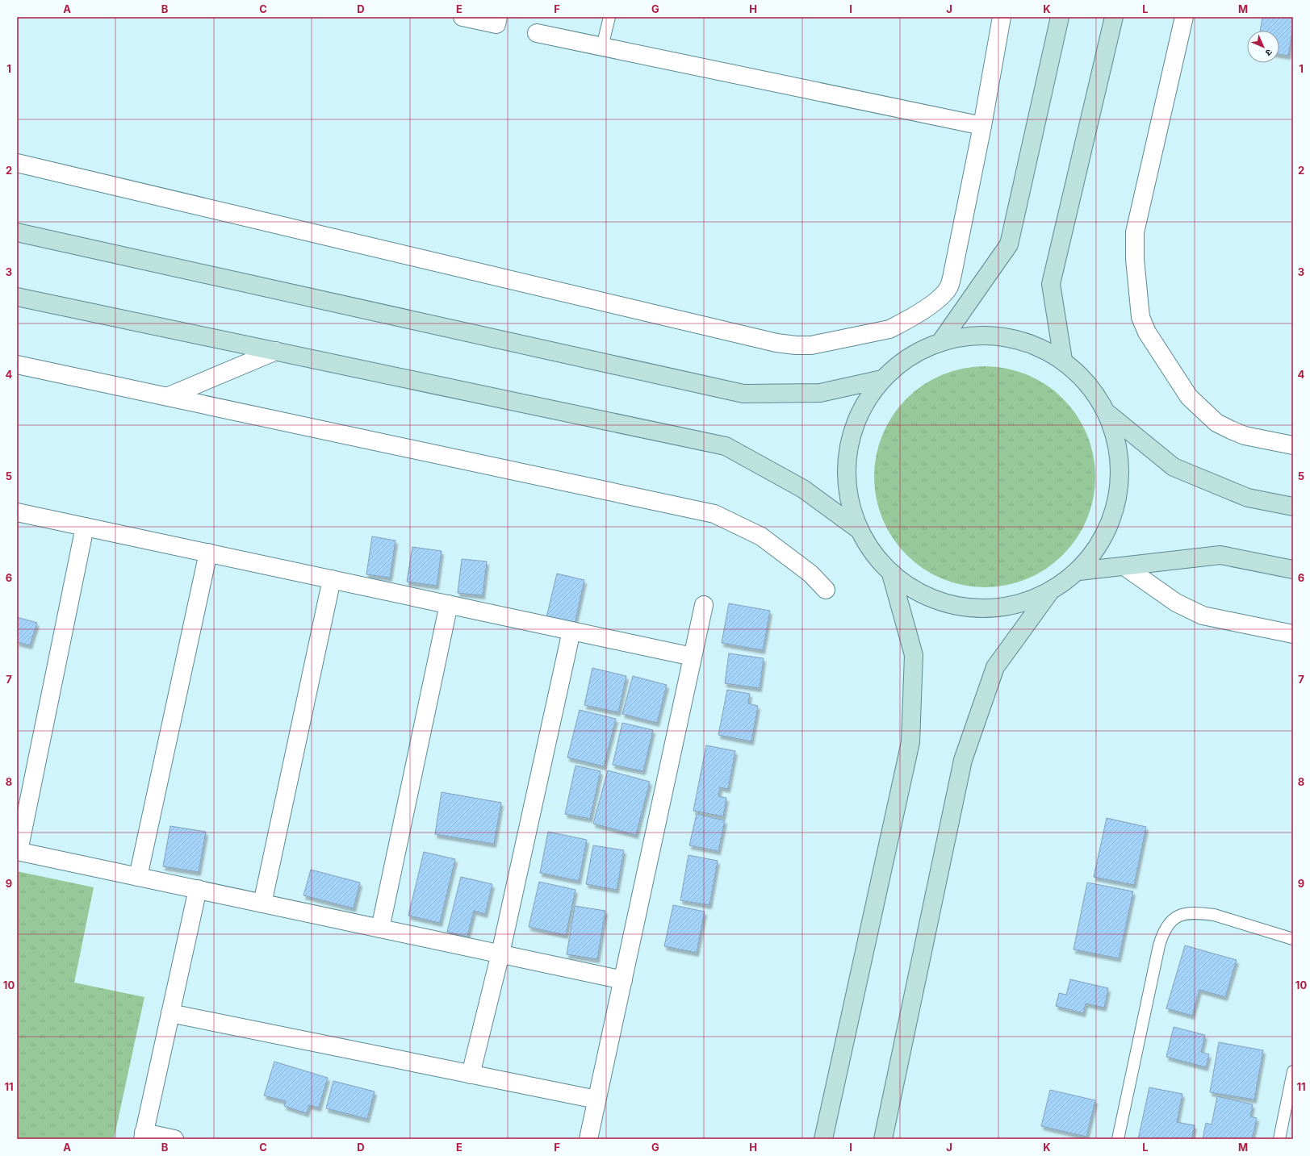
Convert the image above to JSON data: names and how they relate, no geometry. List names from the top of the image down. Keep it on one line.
{"north":"bottom right","grid":{"columns":["A","B","C","D","E","F","G","H","I","J","K","L","M"],"rows":["1","2","3","4","5","6","7","8","9","10","11"]}}
